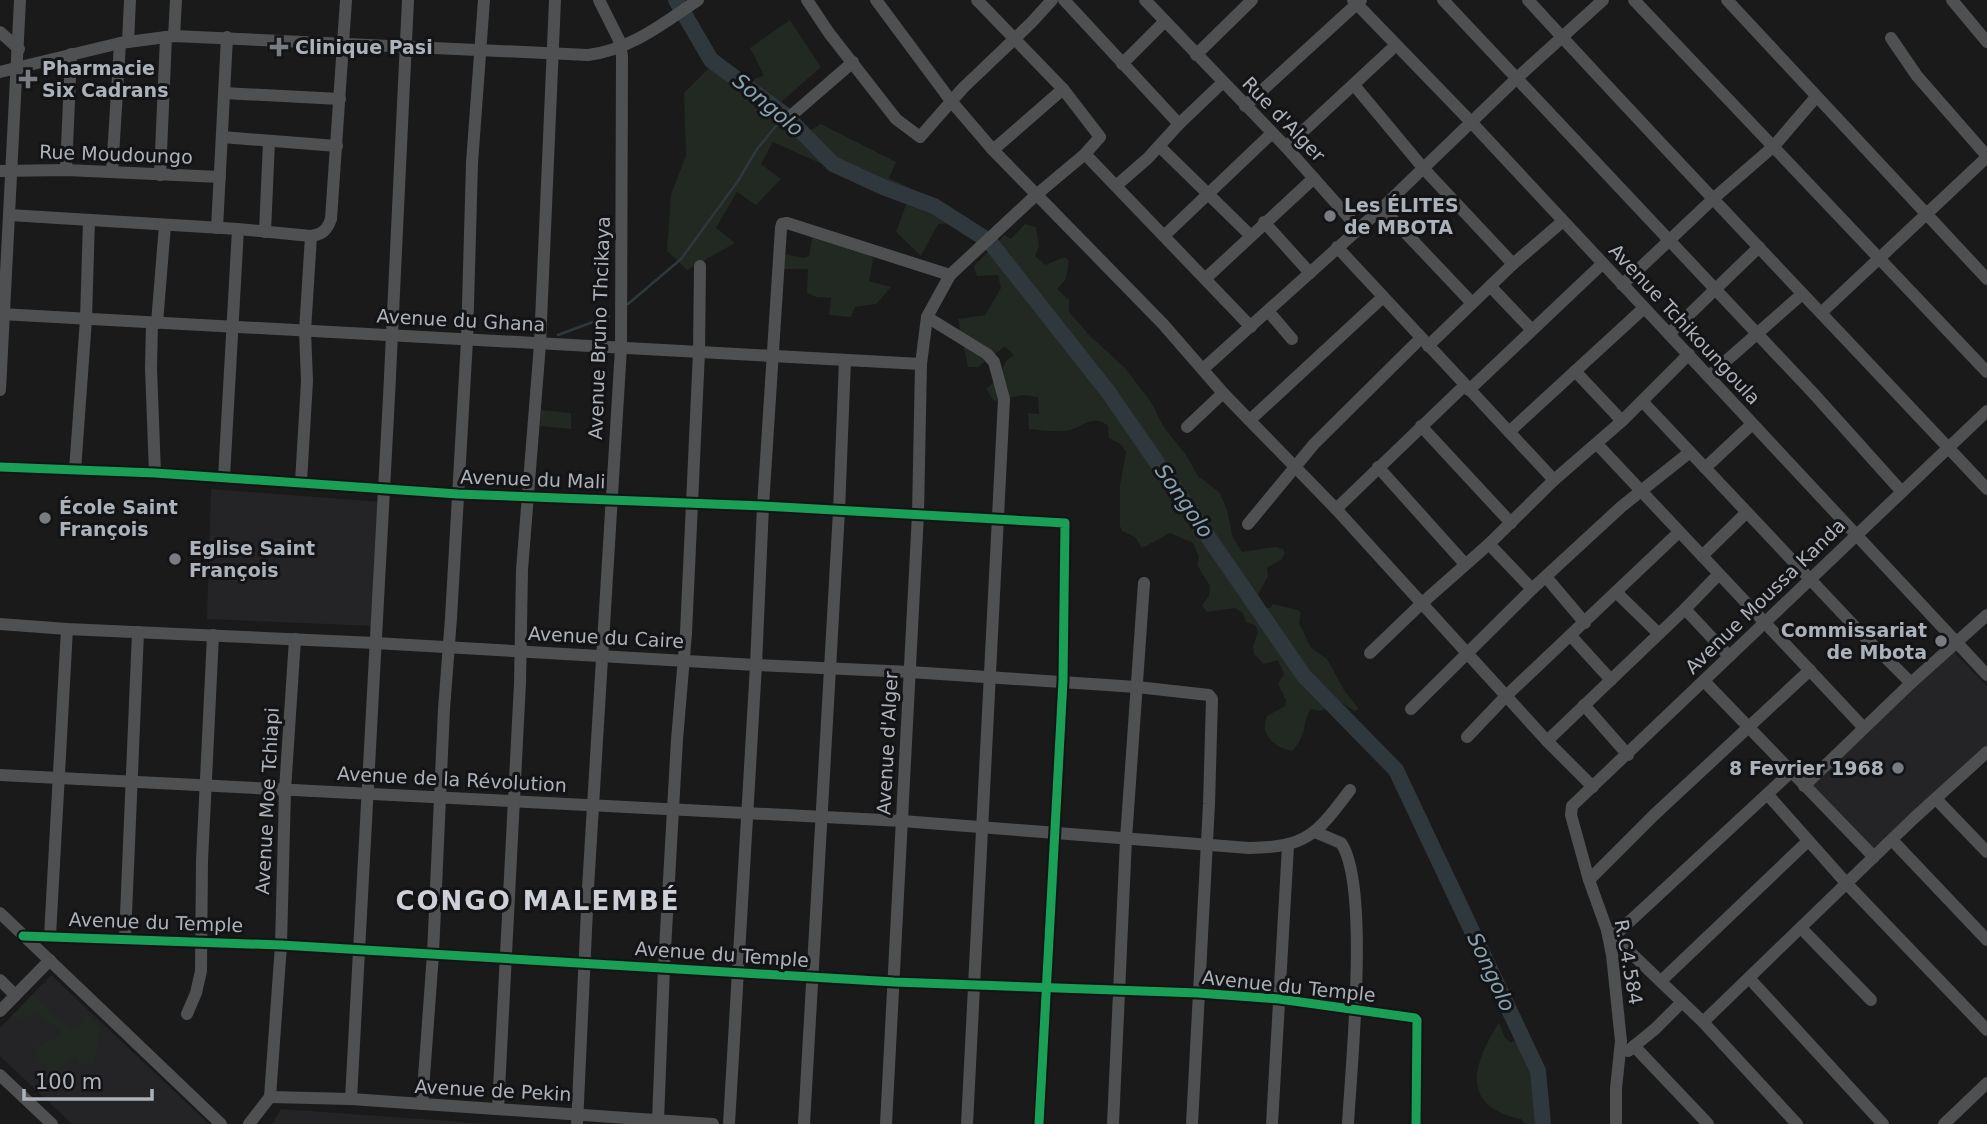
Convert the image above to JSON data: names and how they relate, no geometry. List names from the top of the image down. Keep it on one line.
{"streets":{"street":["Rue d'Alger","Rue Moudoungo","Avenue du Ghana","Avenue Tchikoungoula","Avenue Bruno Thcikaya","Avenue du Mali","Avenue Moussa Kanda","Avenue du Caire","Avenue d'Alger","Avenue de la Révolution","Avenue Moe Tchiapi","Avenue du Temple","R.C4.584","Avenue de Pekin"]},"crossings":[["Avenue du Ghana","Avenue Bruno Thcikaya"],["Avenue du Ghana","Avenue d'Alger"],["Avenue Tchikoungoula","Avenue Moussa Kanda"],["Avenue Bruno Thcikaya","Avenue du Mali"],["Avenue Bruno Thcikaya","Avenue du Caire"],["Avenue Bruno Thcikaya","Avenue de la Révolution"],["Avenue Bruno Thcikaya","Avenue du Temple"],["Avenue Bruno Thcikaya","Avenue de Pekin"],["Avenue du Mali","Avenue du Caire"],["Avenue du Mali","Avenue d'Alger"],["Avenue Moussa Kanda","R.C4.584"],["Avenue du Caire","Avenue d'Alger"],["Avenue du Caire","Avenue Moe Tchiapi"],["Avenue d'Alger","Avenue de la Révolution"],["Avenue d'Alger","Avenue du Temple"],["Avenue de la Révolution","Avenue Moe Tchiapi"],["Avenue Moe Tchiapi","Avenue du Temple"],["Avenue Moe Tchiapi","Avenue de Pekin"]],"districts":["CONGO MALEMBÉ"],"water":["Songolo"],"places":{"health":["Clinique Pasi","Pharmacie Six Cadrans"],"other":["Les ÉLITES de MBOTA","École Saint François","Eglise Saint François","Commissariat de Mbota","8 Fevrier 1968"]},"scale_bar":"100 m"}
